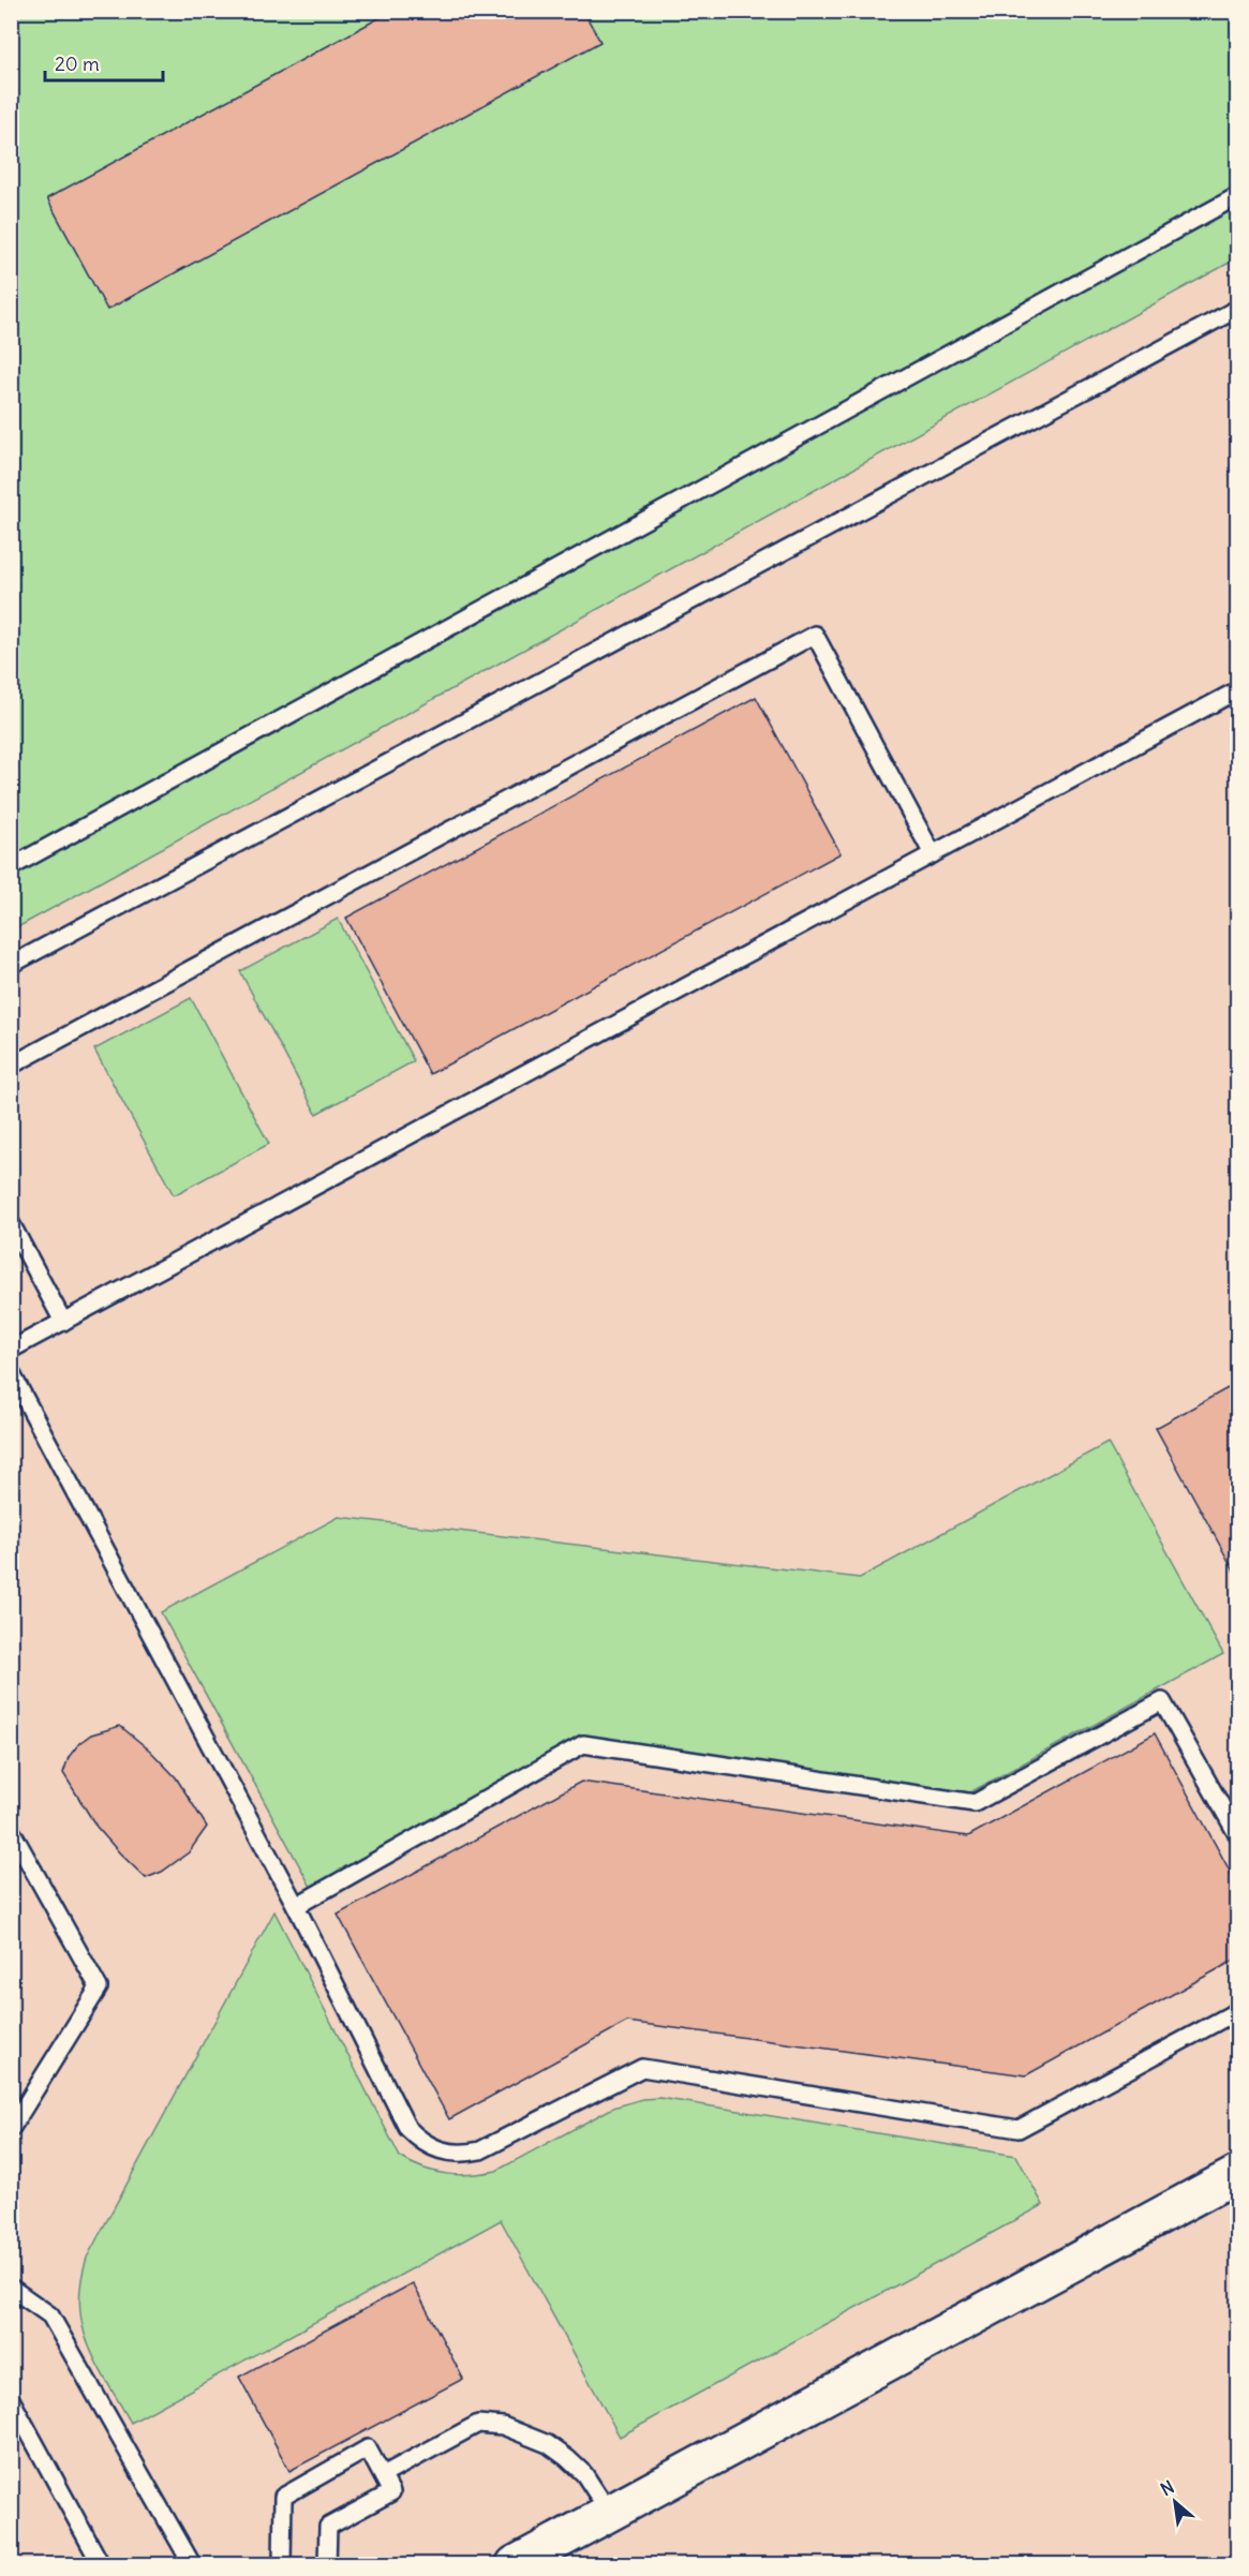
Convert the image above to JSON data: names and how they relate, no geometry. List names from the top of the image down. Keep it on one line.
{"scale_bar":"20 m","north":"top left"}
